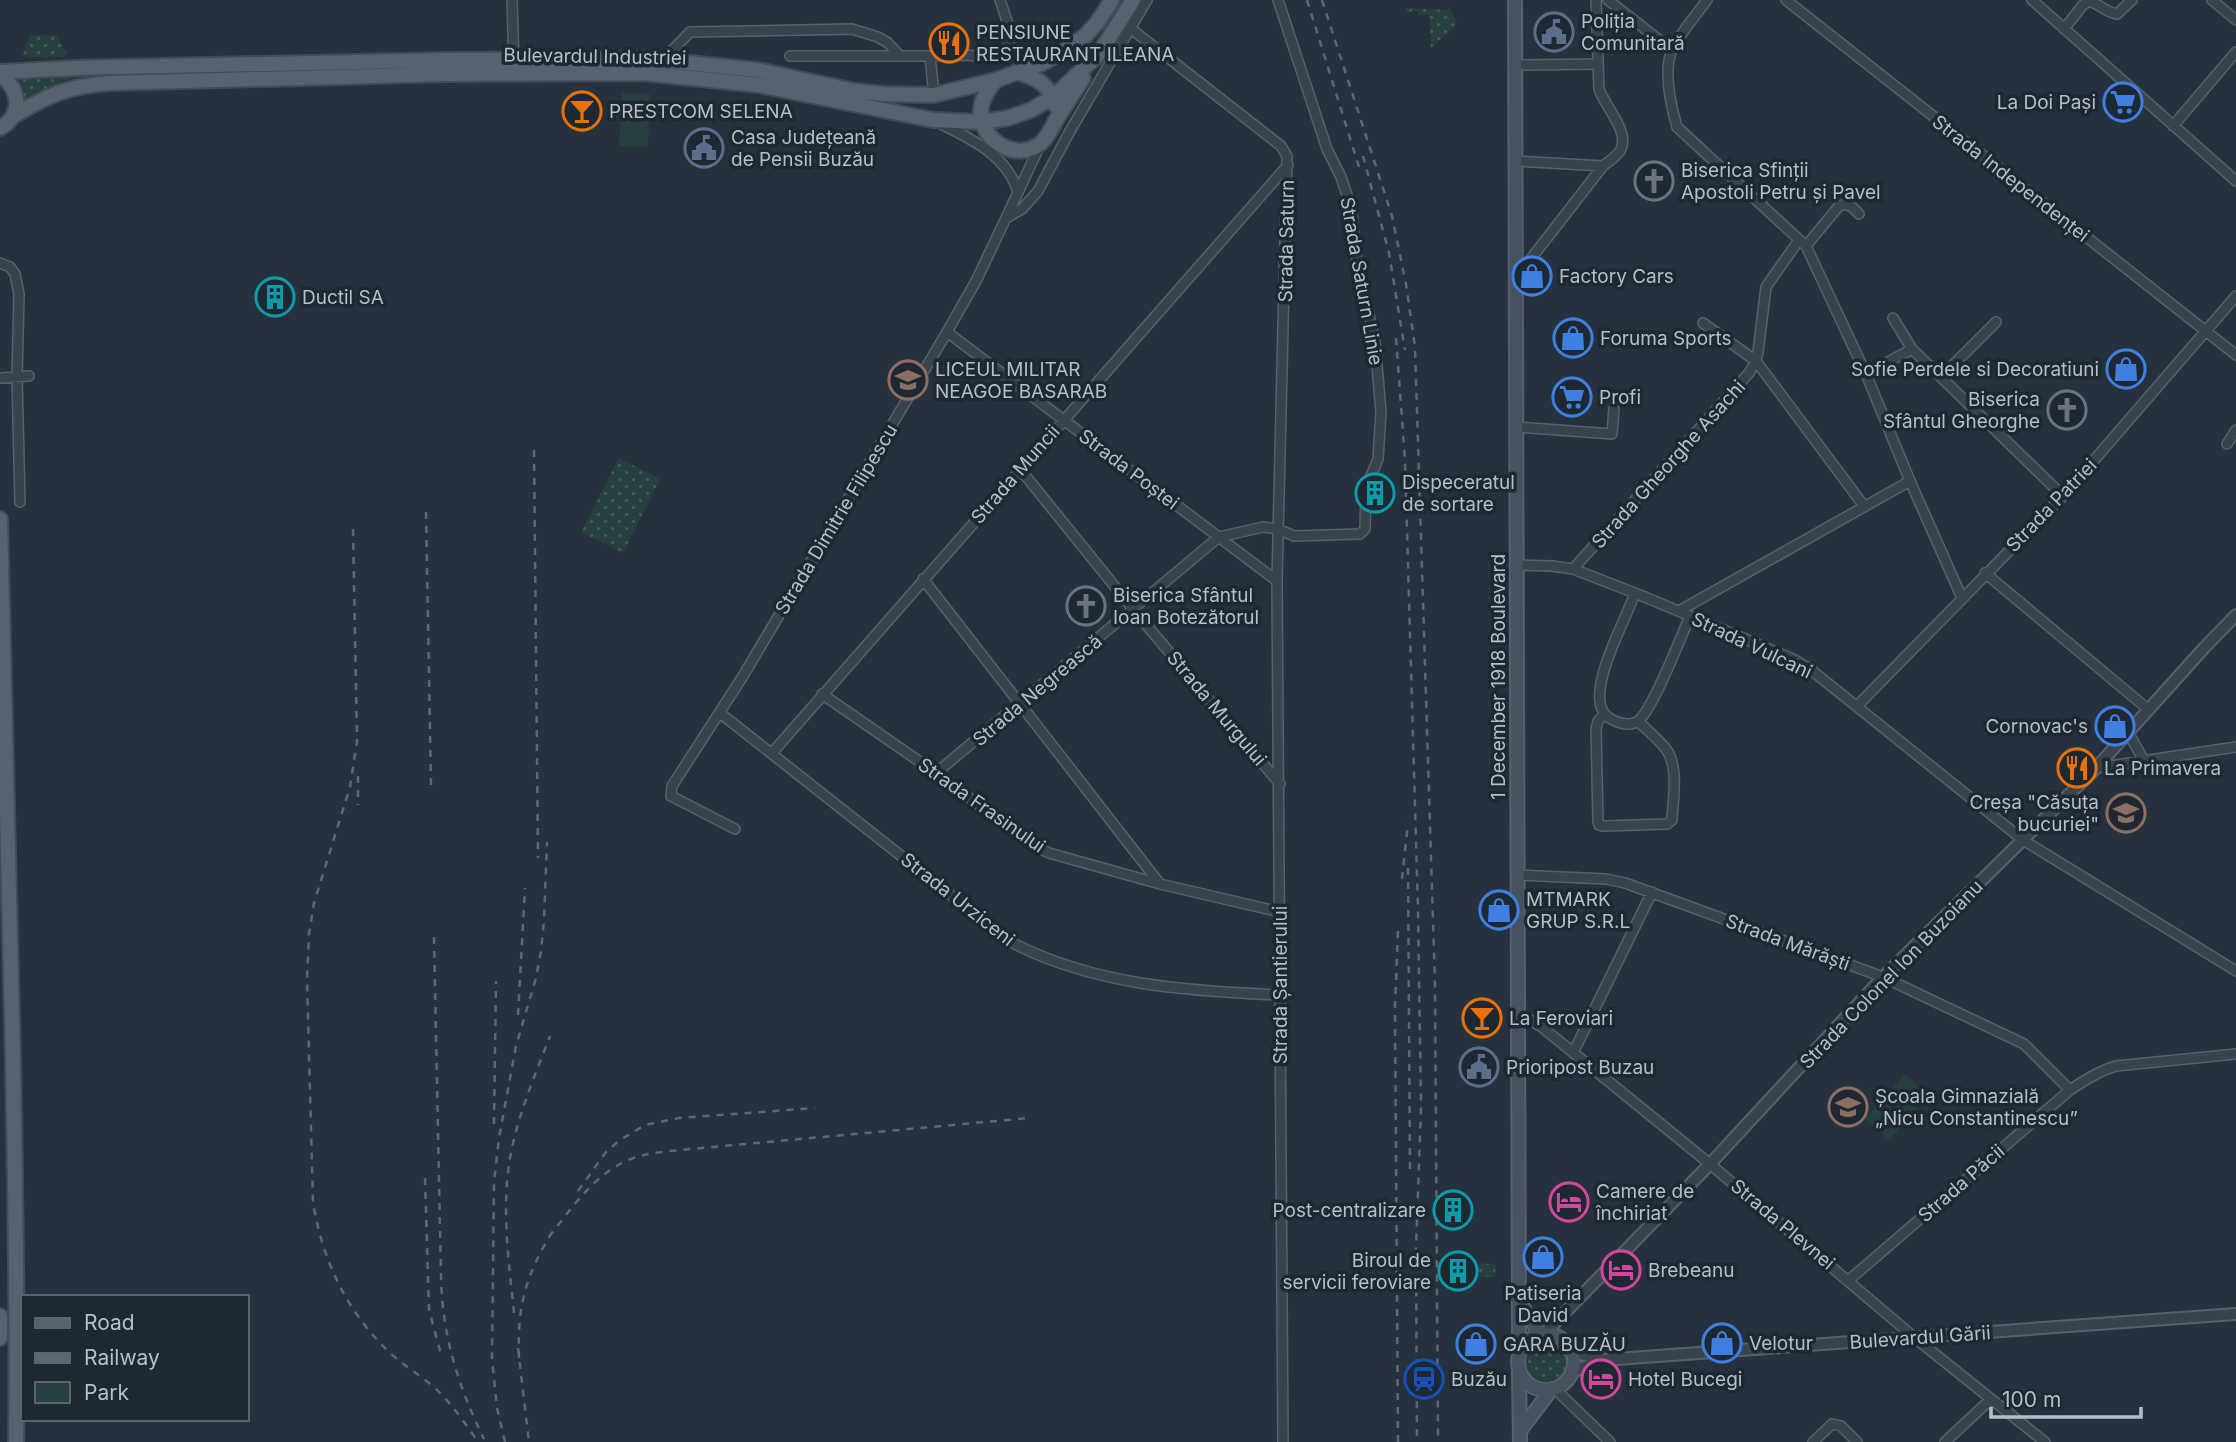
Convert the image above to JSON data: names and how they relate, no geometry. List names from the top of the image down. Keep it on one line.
{"streets":{"main road":["Bulevardul Industriei","1 December 1918 Boulevard"],"street":["Strada Independenței","Strada Saturn","Strada Saturn Linie","Strada Gheorghe Asachi","Strada Poștei","Strada Muncii","Strada Patriei","Strada Dimitrie Filipescu","Strada Vulcani","Strada Negrească","Strada Murgului","Strada Frasinului","Strada Urziceni","Strada Mărăști","Strada Colonel Ion Buzoianu","Strada Șantierului","Strada Păcii","Strada Plevnei","Bulevardul Gării"]},"crossings":[["Strada Independenței","Strada Patriei"],["Strada Saturn","Strada Saturn Linie"],["Strada Saturn","Strada Muncii"],["Strada Saturn","Strada Dimitrie Filipescu"],["Strada Saturn","Strada Negrească"],["Strada Saturn","Strada Șantierului"],["Strada Saturn Linie","Strada Negrească"],["Strada Saturn Linie","Strada Șantierului"],["Strada Gheorghe Asachi","Strada Vulcani"],["Strada Poștei","Strada Muncii"],["Strada Poștei","Strada Dimitrie Filipescu"],["Strada Poștei","Strada Negrească"],["Strada Poștei","Strada Șantierului"],["Strada Muncii","Strada Murgului"],["Strada Muncii","Strada Frasinului"],["Strada Muncii","Strada Urziceni"],["Strada Patriei","Strada Vulcani"],["Strada Dimitrie Filipescu","Strada Urziceni"],["Strada Vulcani","1 December 1918 Boulevard"],["Strada Vulcani","Strada Colonel Ion Buzoianu"],["1 December 1918 Boulevard","Strada Mărăști"],["1 December 1918 Boulevard","Strada Colonel Ion Buzoianu"],["1 December 1918 Boulevard","Strada Plevnei"],["1 December 1918 Boulevard","Bulevardul Gării"],["Strada Negrească","Strada Murgului"],["Strada Negrească","Strada Frasinului"],["Strada Negrească","Strada Șantierului"],["Strada Murgului","Strada Șantierului"],["Strada Frasinului","Strada Șantierului"],["Strada Urziceni","Strada Șantierului"],["Strada Mărăști","Strada Colonel Ion Buzoianu"],["Strada Mărăști","Strada Păcii"],["Strada Colonel Ion Buzoianu","Strada Plevnei"],["Strada Colonel Ion Buzoianu","Bulevardul Gării"],["Strada Păcii","Strada Plevnei"],["Strada Plevnei","Bulevardul Gării"]],"places":{"public building":["Poliția Comunitară","Casa Județeană de Pensii Buzău","Prioripost Buzau"],"restaurant":["PENSIUNE RESTAURANT ILEANA","La Primavera"],"supermarket":["La Doi Pași","Profi"],"bar":["PRESTCOM SELENA","La Feroviari"],"church":["Biserica Sfinții Apostoli Petru și Pavel","Biserica Sfântul Gheorghe","Biserica Sfântul Ioan Botezătorul"],"shop":["Factory Cars","Foruma Sports","Sofie Perdele si Decoratiuni","Cornovac's","MTMARK GRUP S.R.L","Patiseria David","Velotur","GARA BUZĂU"],"building":["Ductil SA","Dispeceratul de sortare","Post-centralizare","Biroul de servicii feroviare"],"school or university":["LICEUL MILITAR NEAGOE BASARAB","Creșa \"Căsuța bucuriei\"","Școala Gimnazială „Nicu Constantinescu”"],"hotel":["Camere de închiriat","Brebeanu","Hotel Bucegi"],"station":["Buzău"]},"legend":["Road","Railway","Park"],"scale_bar":"100 m"}
